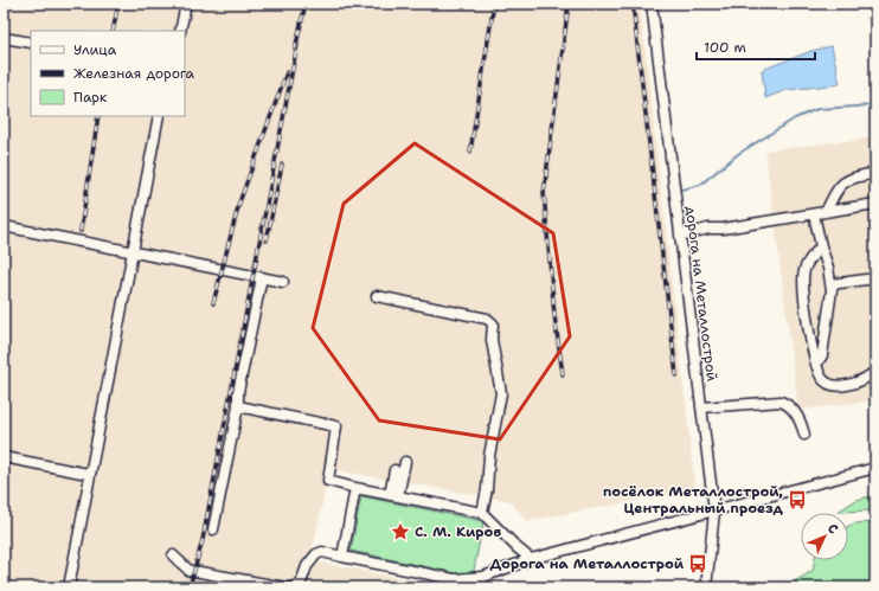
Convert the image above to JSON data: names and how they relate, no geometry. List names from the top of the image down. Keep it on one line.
{"streets":{"street":["дорога на Металлострой"]},"places":{"bus stop":["посёлок Металлострой, Центральный проезд","Дорога на Металлострой"],"place":["С. М. Киров"]},"legend":["Улица","Железная дорога","Парк"],"scale_bar":"100 m","north":"top right"}
